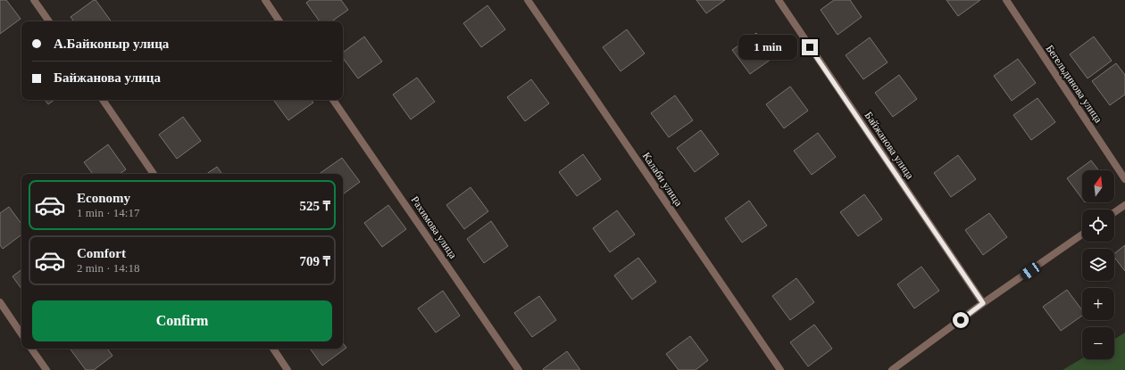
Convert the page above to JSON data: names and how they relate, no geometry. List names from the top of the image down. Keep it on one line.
{"streets":{"street":["Бегельдинова улица","Байжанова улица","Калаби улица","Рахимова улица"]},"north":"top","page":{"banner":["А.Байконыр улица","Байжанова улица"],"bubble":"1 min","map_buttons":["+","−"],"list":[{"name":"Economy","note":"1 min · 14:17","value":"525 ₸"},{"name":"Comfort","note":"2 min · 14:18","value":"709 ₸"}],"buttons":"Confirm"}}
